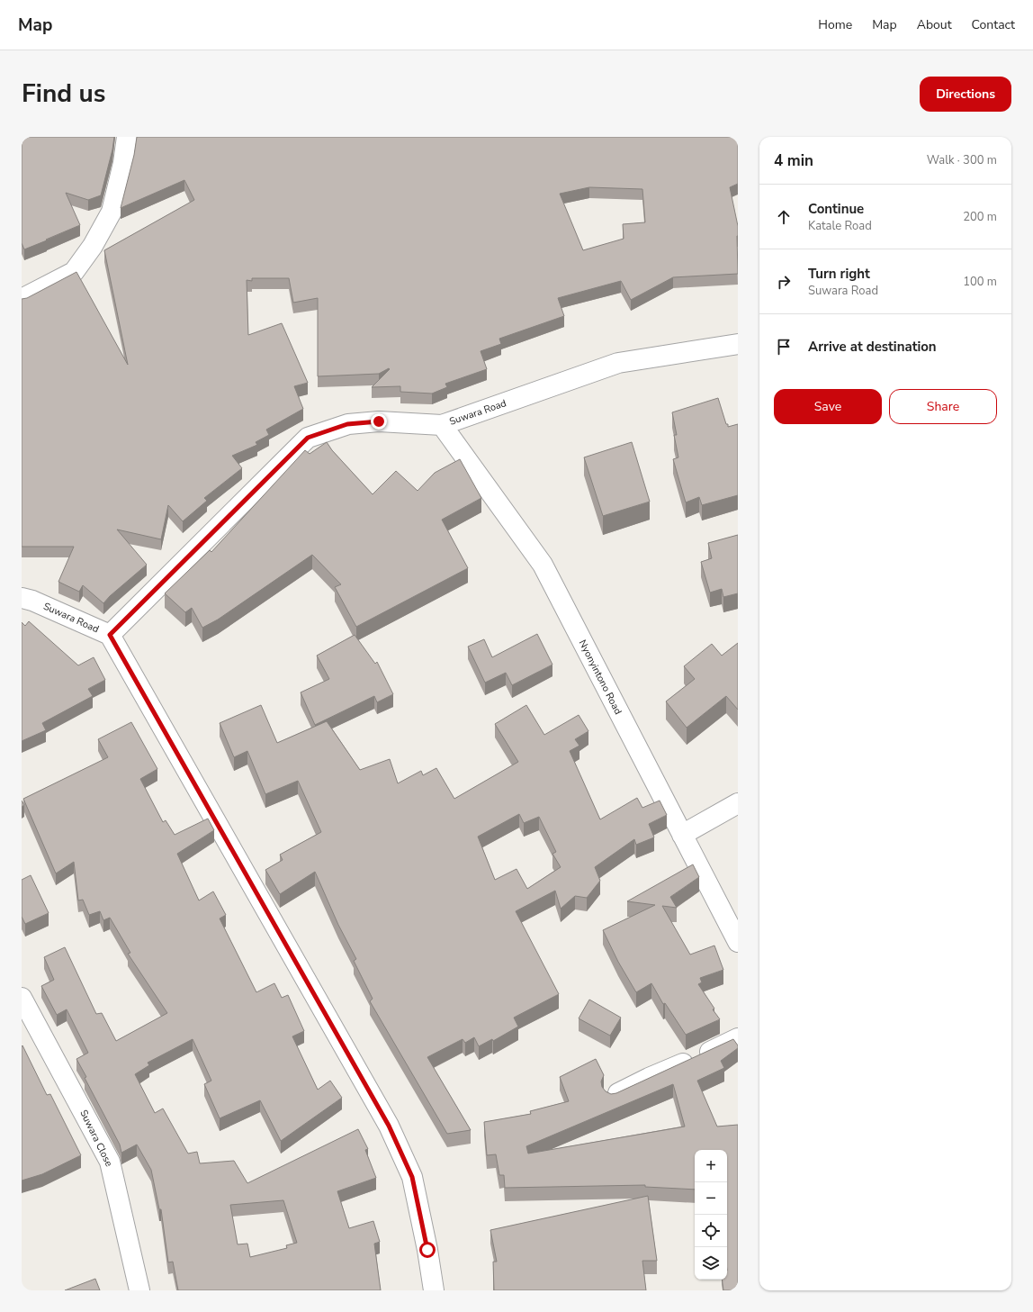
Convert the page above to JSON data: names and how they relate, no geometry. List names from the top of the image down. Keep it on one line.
{"streets":{"street":["Suwara Road","Nyonyintono Road","Suwara Close"]},"crossings":[["Suwara Road","Nyonyintono Road"]],"page":{"header":"Map","nav":["Home","Map","About","Contact"],"title":"Find us","buttons":["Directions",["Save","Share"]],"heading":["4 min","Walk · 300 m"],"list":[["Continue","Katale Road","200 m"],["Turn right","Suwara Road","100 m"],"Arrive at destination"],"map_buttons":["+","−"]}}
